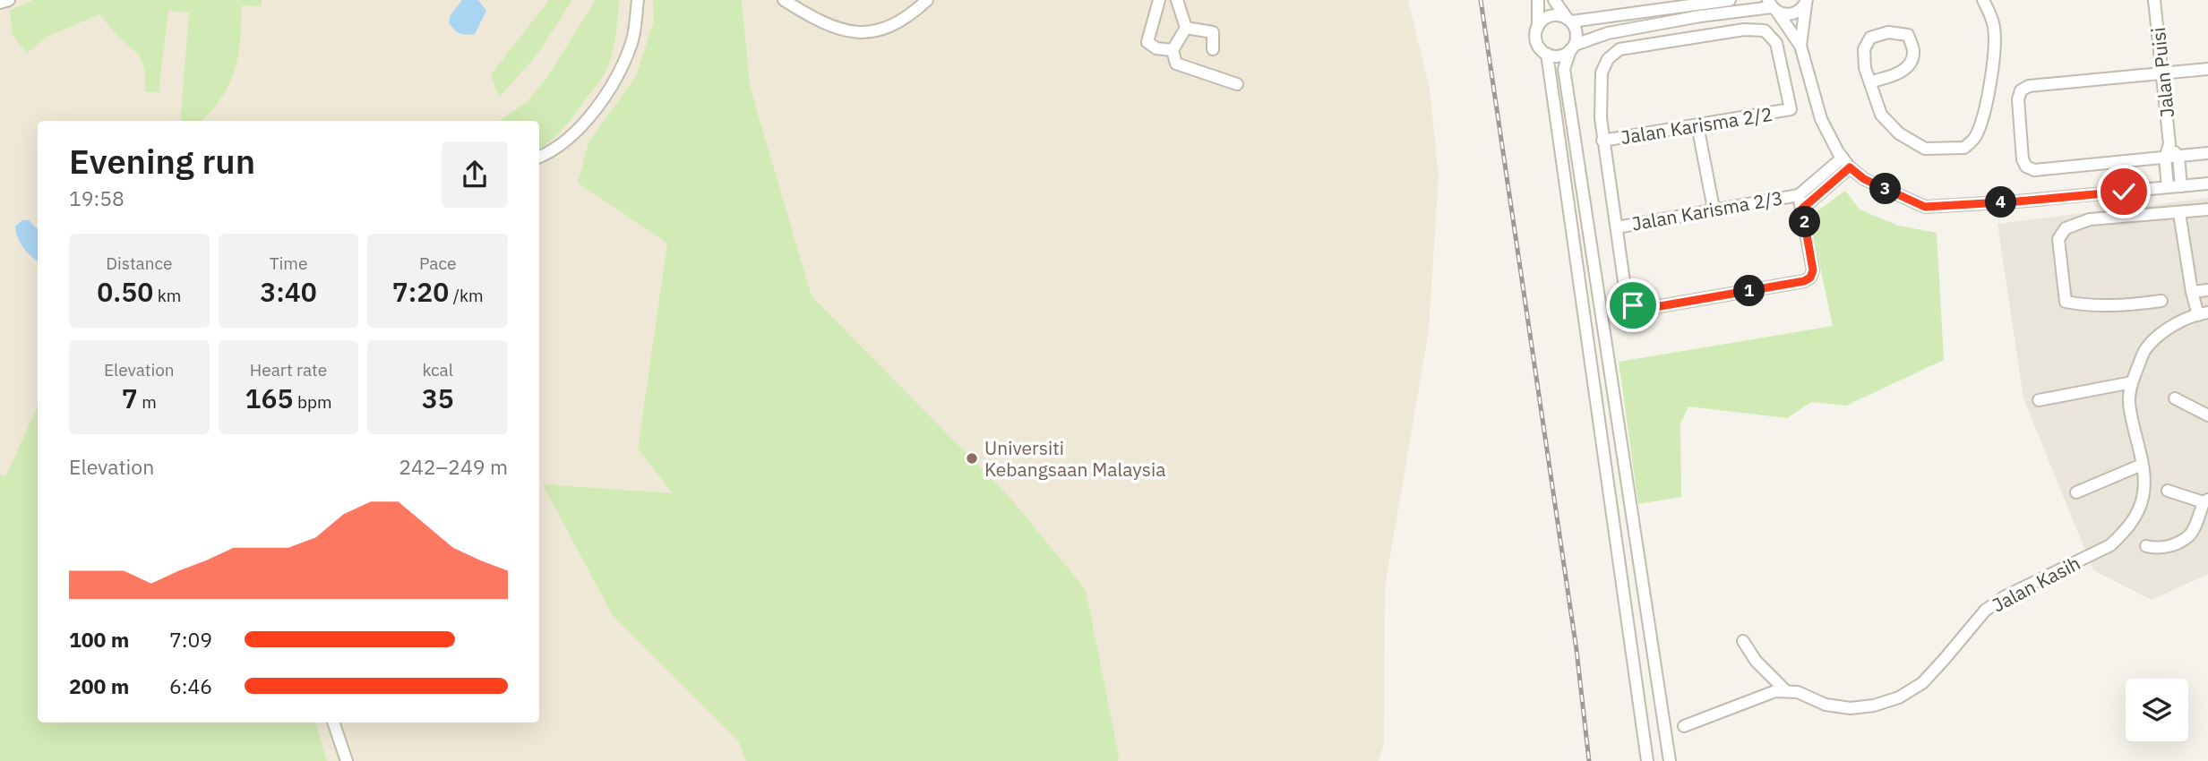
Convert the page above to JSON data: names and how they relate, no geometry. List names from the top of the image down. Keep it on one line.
{"streets":{"street":["Jalan Puisi","Jalan Karisma 2/2","Jalan Karisma 2/3","Jalan Kasih"]},"places":["Universiti Kebangsaan Malaysia"],"page":{"heading":["Evening run","19:58"],"pins":["3","4","2","1"],"stats":[["Distance","0.50 km"],["Time","3:40"],["Pace","7:20 /km"],["Elevation","7 m"],["Heart rate","165 bpm"],["kcal","35"]],"chart":["Elevation","242–249 m"],"list":[{"name":"100 m","note":"7:09"},{"name":"200 m","note":"6:46"}]}}
